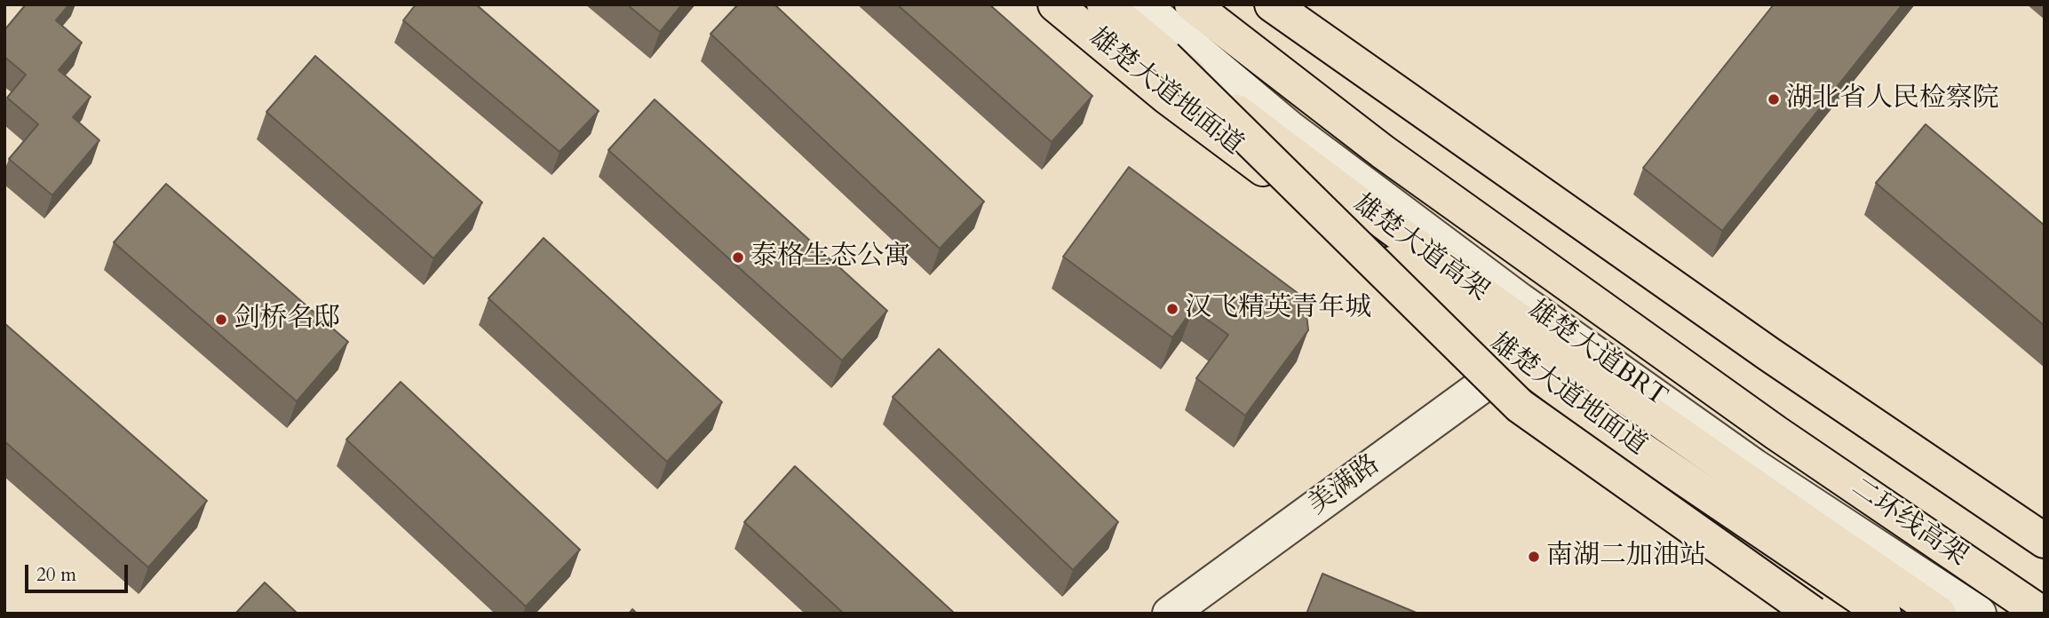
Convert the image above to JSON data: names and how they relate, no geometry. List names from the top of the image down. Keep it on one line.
{"streets":{"main road":["雄楚大道地面道","雄楚大道高架","二环线高架"],"street":["雄楚大道BRT","美满路"]},"crossings":[["雄楚大道地面道","美满路"]],"places":["湖北省人民检察院","泰格生态公寓","汉飞精英青年城","剑桥名邸","南湖二加油站"],"scale_bar":"20 m"}
